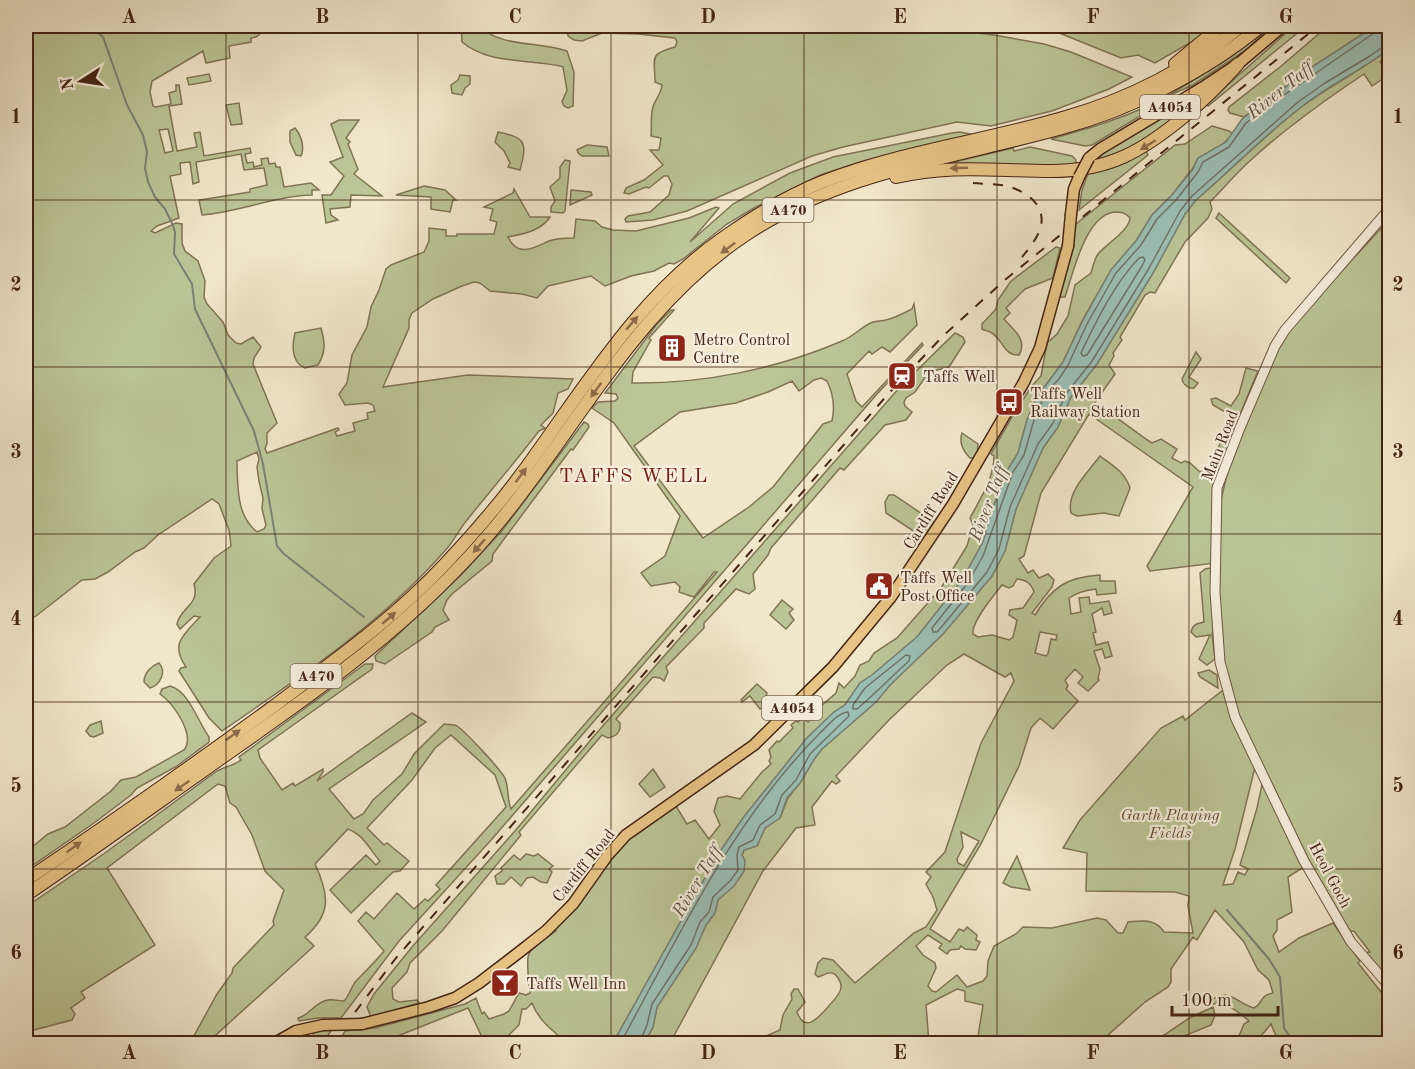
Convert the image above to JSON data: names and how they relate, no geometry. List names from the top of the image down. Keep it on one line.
{"streets":{"highway":["A470"],"main road":["A4054","Cardiff Road"],"street":["Main Road","Heol Goch"]},"crossings":[["Main Road","Heol Goch"]],"districts":["TAFFS WELL"],"water":["River Taff"],"parks":["Garth Playing Fields"],"places":{"building":["Metro Control Centre"],"station":["Taffs Well"],"bus stop":["Taffs Well Railway Station"],"public building":["Taffs Well Post Office"],"bar":["Taffs Well Inn"]},"scale_bar":"100 m","north":"left","grid":{"columns":["A","B","C","D","E","F","G"],"rows":["1","2","3","4","5","6"]}}
